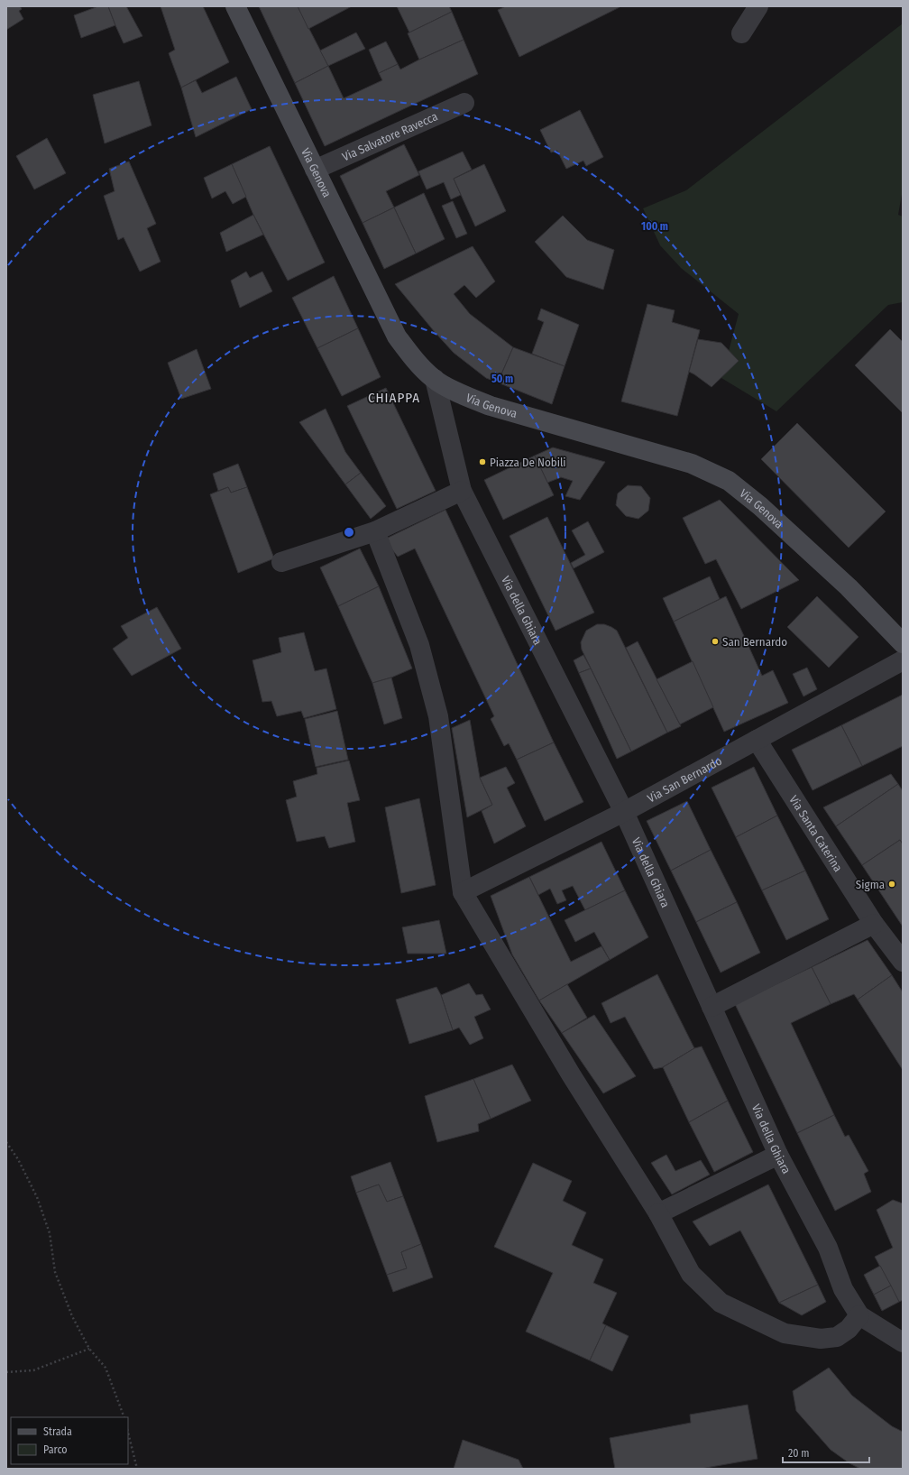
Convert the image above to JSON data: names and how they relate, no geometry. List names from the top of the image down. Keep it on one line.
{"streets":{"main road":["Via Genova"],"street":["Via Salvatore Ravecca","Via della Ghiara","Via San Bernardo","Via Santa Caterina"]},"crossings":[["Via Salvatore Ravecca","Via Genova"],["Via Genova","Via della Ghiara"],["Via della Ghiara","Via San Bernardo"],["Via San Bernardo","Via Santa Caterina"]],"districts":["CHIAPPA"],"places":["Piazza De Nobili","San Bernardo","Sigma"],"legend":["Strada","Parco"],"scale_bar":"20 m","rings":["100 m","50 m"]}
